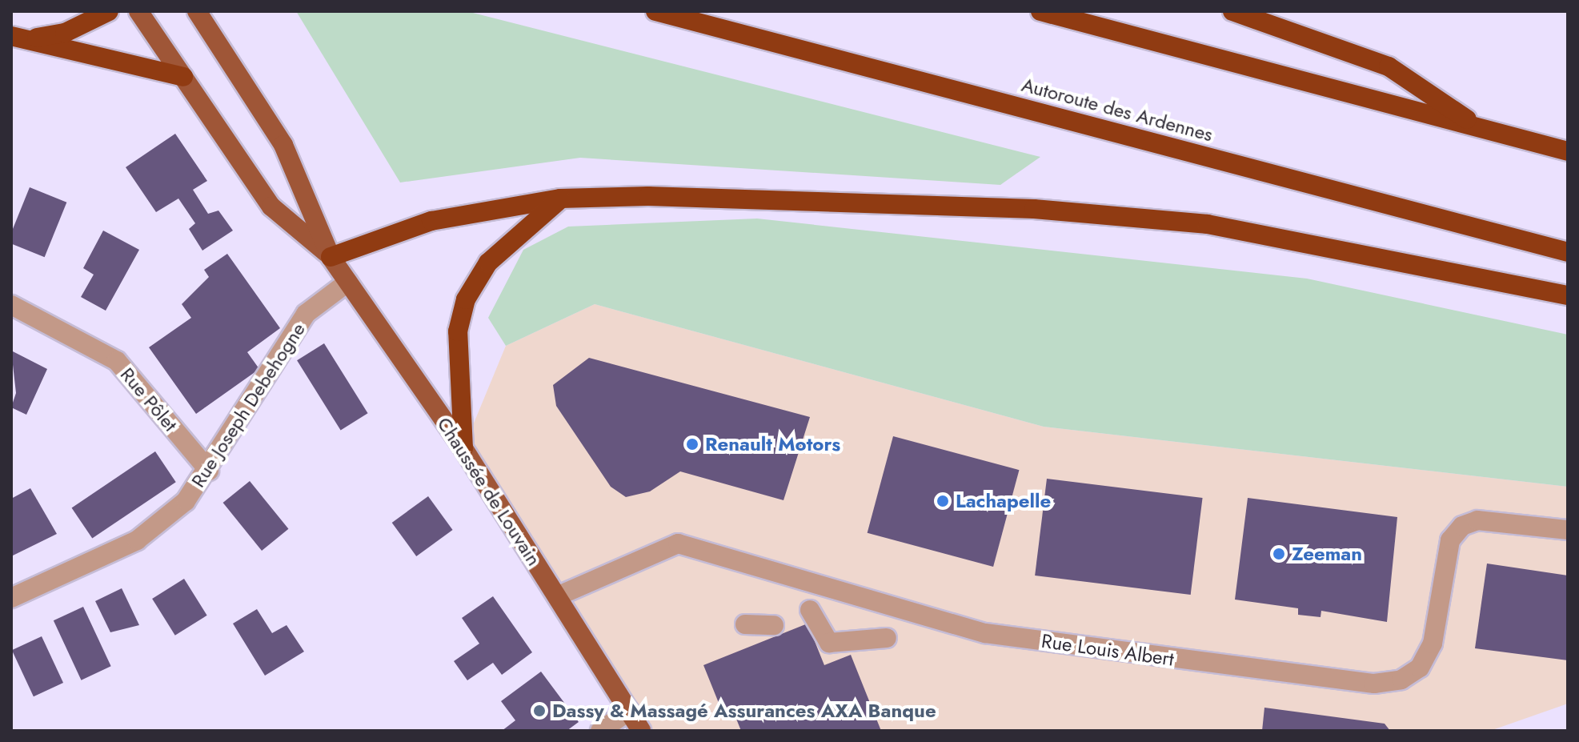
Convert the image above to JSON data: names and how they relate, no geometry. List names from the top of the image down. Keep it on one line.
{"streets":{"highway":["Autoroute des Ardennes"],"main road":["Chaussée de Louvain"],"street":["Rue Pôlet","Rue Joseph Debehogne","Rue Louis Albert"]},"crossings":[["Rue Pôlet","Rue Joseph Debehogne"],["Rue Joseph Debehogne","Chaussée de Louvain"],["Chaussée de Louvain","Rue Louis Albert"]],"places":["Renault Motors","Lachapelle","Zeeman","Dassy & Massagé Assurances AXA Banque"]}
